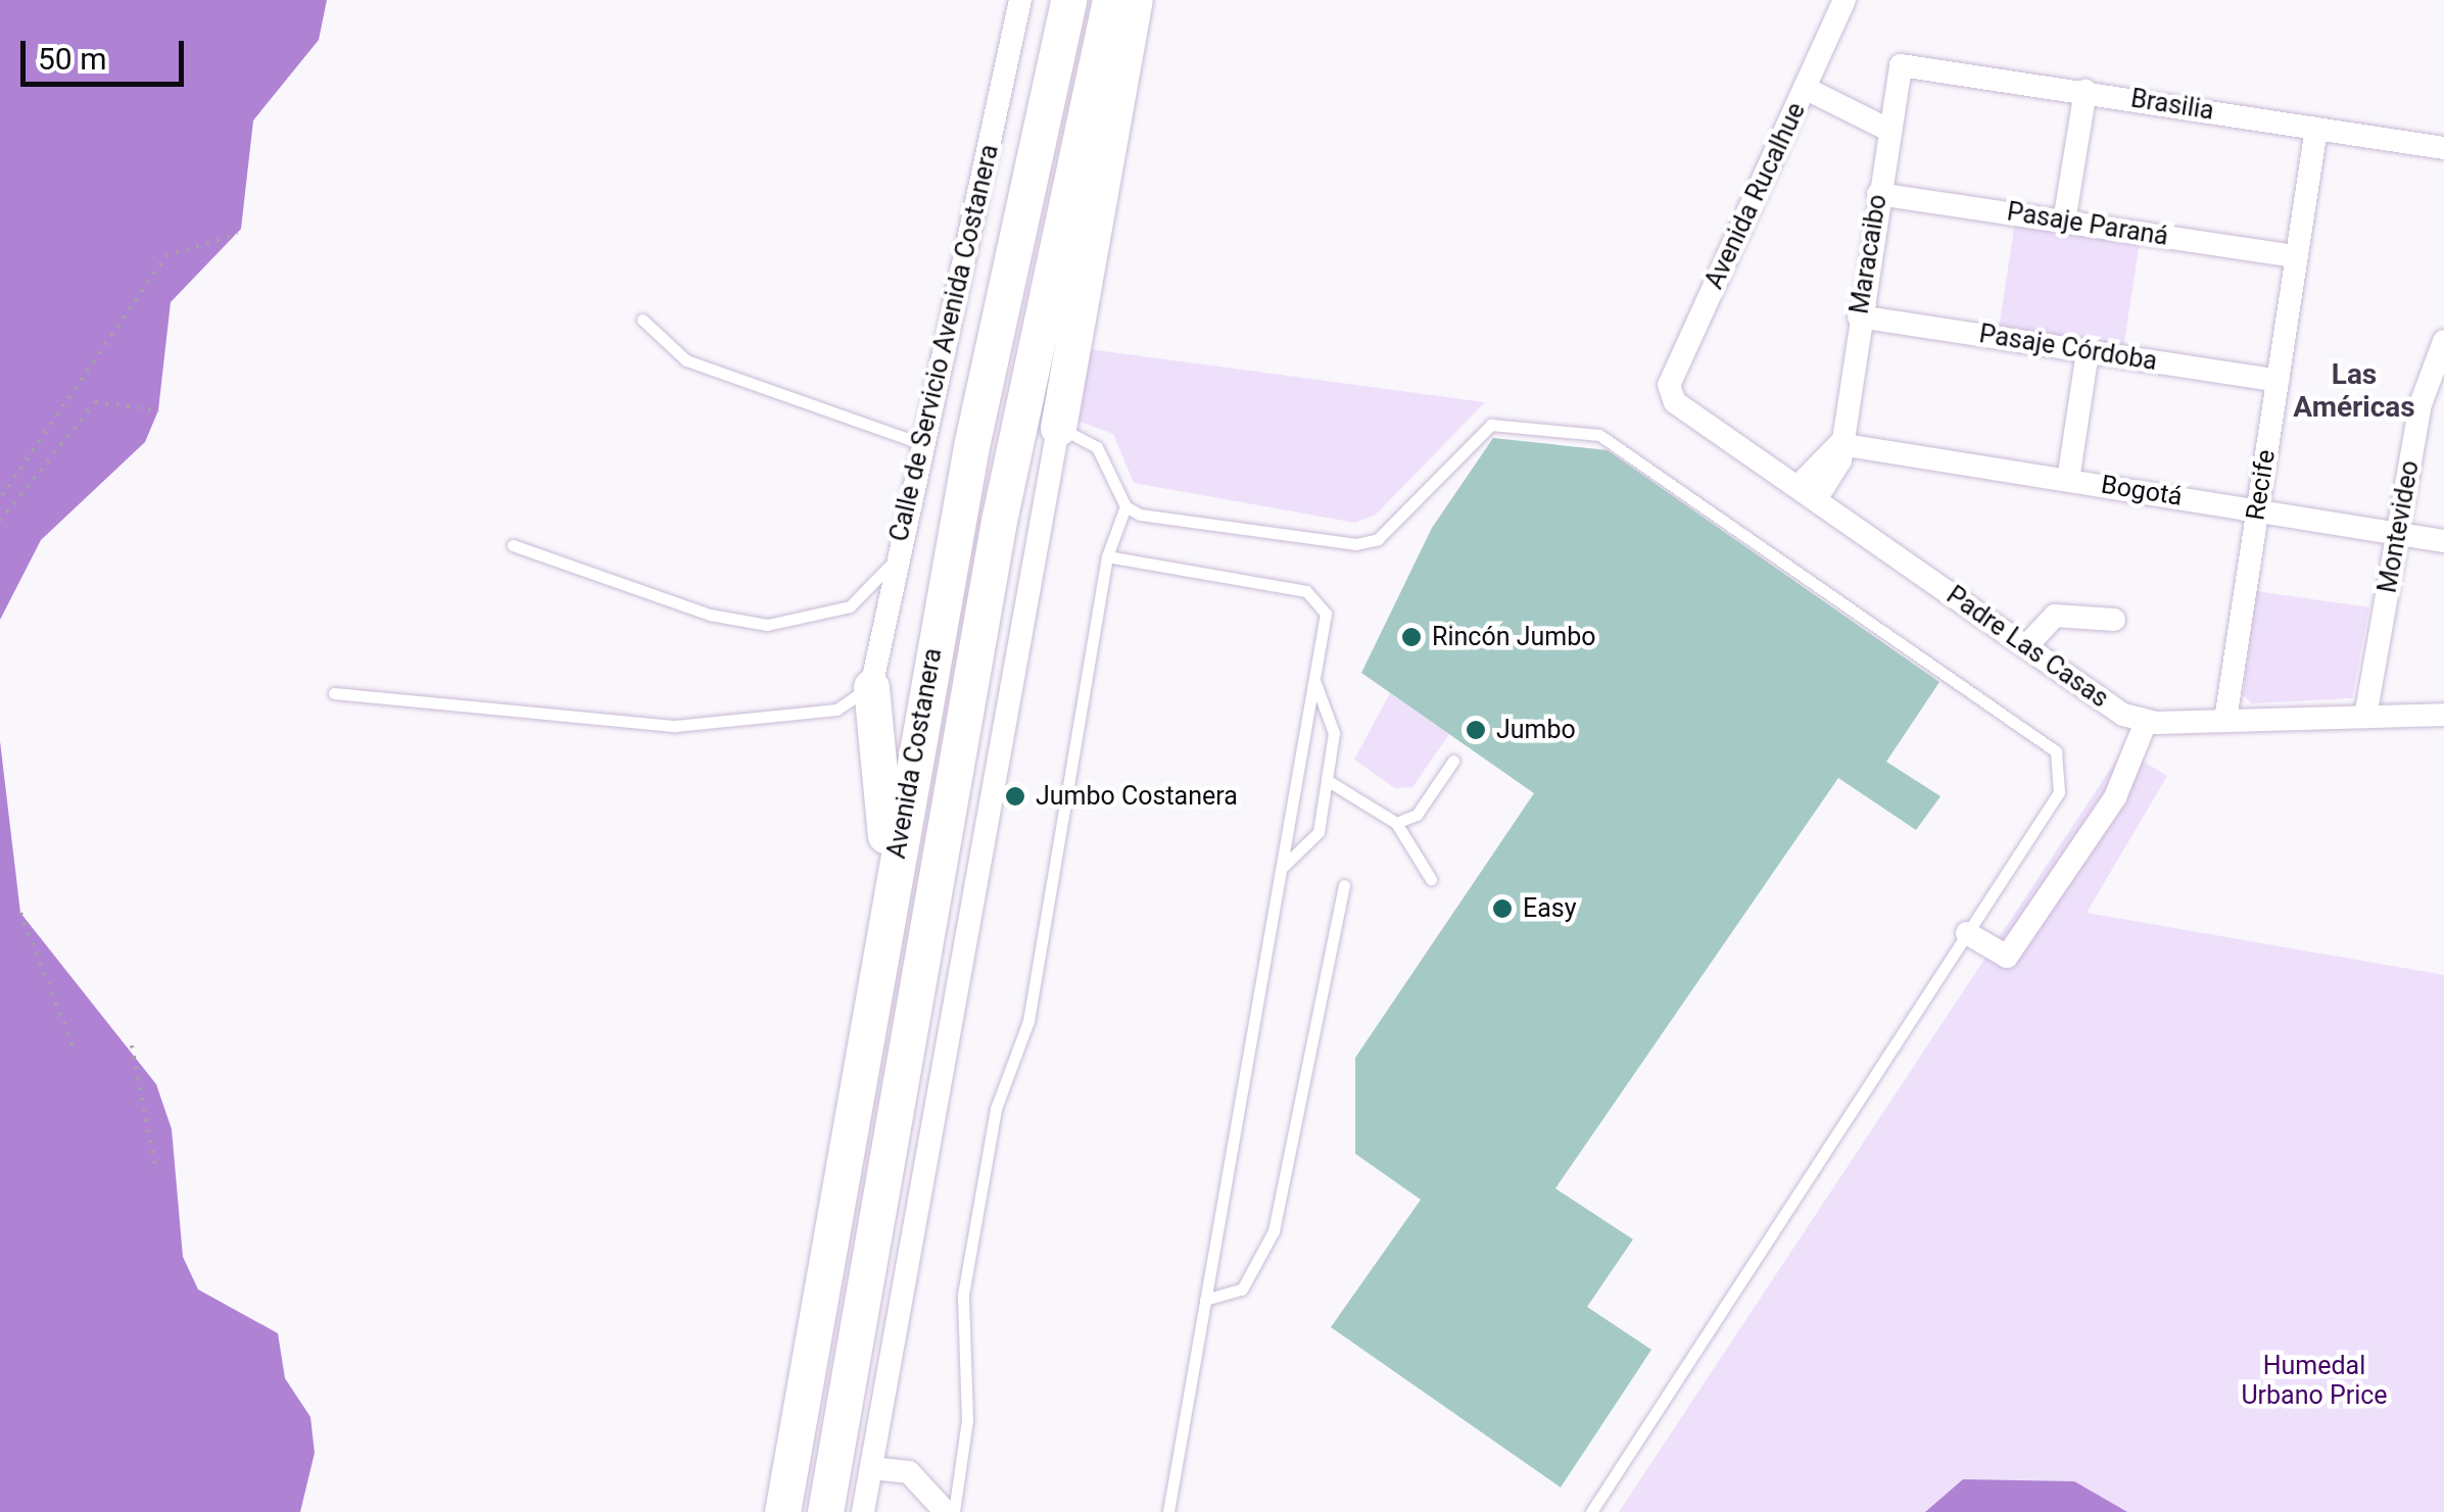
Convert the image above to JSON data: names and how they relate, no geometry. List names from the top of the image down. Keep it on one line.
{"streets":{"main road":["Avenida Costanera"],"street":["Brasilia","Avenida Rucalhue","Pasaje Paraná","Maracaibo","Calle de Servicio Avenida Costanera","Pasaje Córdoba","Recife","Bogotá","Montevideo","Padre Las Casas"]},"crossings":[["Brasilia","Maracaibo"],["Brasilia","Recife"],["Avenida Rucalhue","Padre Las Casas"],["Pasaje Paraná","Maracaibo"],["Pasaje Paraná","Recife"],["Maracaibo","Pasaje Córdoba"],["Maracaibo","Bogotá"],["Pasaje Córdoba","Recife"],["Recife","Bogotá"],["Bogotá","Montevideo"]],"districts":["Las Américas"],"parks":["Humedal Urbano Price"],"places":["Rincón Jumbo","Jumbo","Jumbo Costanera","Easy"],"scale_bar":"50 m"}
